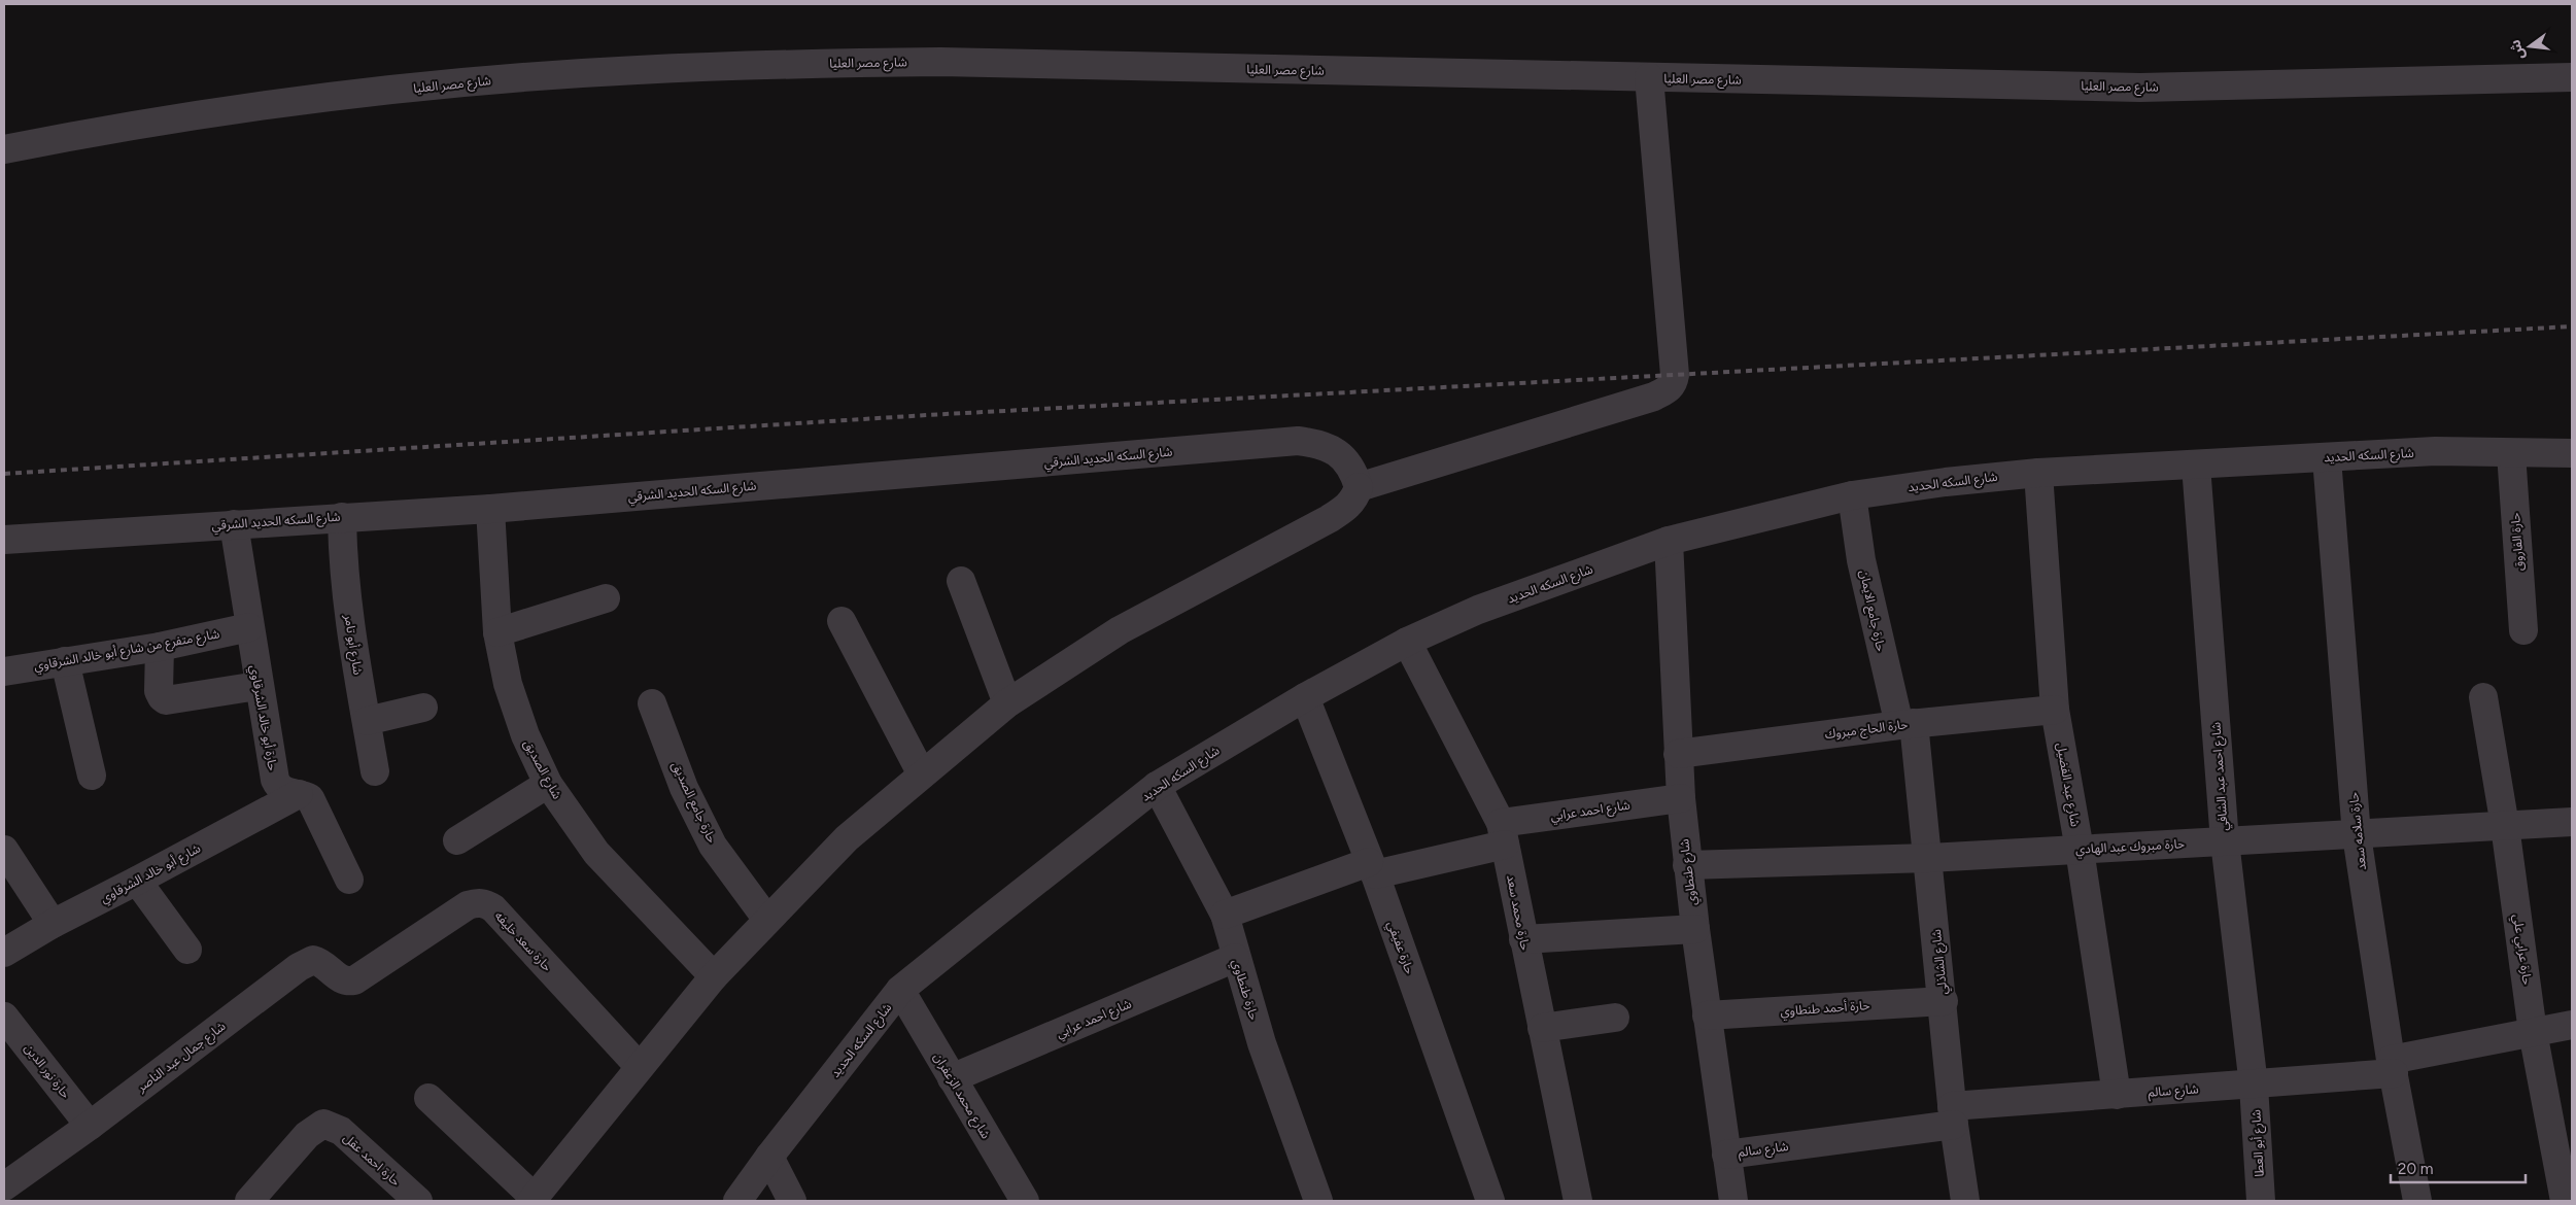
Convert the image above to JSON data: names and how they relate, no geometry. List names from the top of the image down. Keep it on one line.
{"streets":{"street":["شارع مصر العليا","شارع السكه الحديد","شارع السكه الحديد الشرقي","حارة الفاروق","حارة جامع الايمان","شارع أبو تامر","شارع متفرع من شارع أبو خالد الشرقاوي","حارة أبو خالد الشرقاوي","حارة الحاج مبروك","شارع الصديق","شارع احمد عبد الشافي","شارع عبد الفضيل","حارة جامع الصديق","شارع احمد عرابي","حارة سلامه سعد","حارة مبروك عبد الهادي","شارع طنطاوي","شارع أبو خالد الشرقاوي","حارة محمد سعد","حارة سعد خليفه","حارة عفيفي","حارة عرابي علي","شارع الشاذلي","حارة طنطاوي","حارة أحمد طنطاوي","شارع جمال عبد الناصر","حارة نور الدين","شارع سالم","شارع محمد الزعفران","شارع أبو العطا","حارة احمد عقل"]},"crossings":[["شارع السكه الحديد","حارة الفاروق"],["شارع السكه الحديد","حارة جامع الايمان"],["شارع السكه الحديد","شارع احمد عبد الشافي"],["شارع السكه الحديد","شارع عبد الفضيل"],["شارع السكه الحديد","حارة سلامه سعد"],["شارع السكه الحديد","شارع طنطاوي"],["شارع السكه الحديد","حارة محمد سعد"],["شارع السكه الحديد","حارة عفيفي"],["شارع السكه الحديد","حارة طنطاوي"],["شارع السكه الحديد","شارع محمد الزعفران"],["شارع السكه الحديد الشرقي","شارع أبو تامر"],["شارع السكه الحديد الشرقي","حارة أبو خالد الشرقاوي"],["شارع السكه الحديد الشرقي","شارع الصديق"],["حارة جامع الايمان","حارة الحاج مبروك"],["حارة جامع الايمان","شارع الشاذلي"],["شارع متفرع من شارع أبو خالد الشرقاوي","حارة أبو خالد الشرقاوي"],["حارة أبو خالد الشرقاوي","شارع أبو خالد الشرقاوي"],["حارة الحاج مبروك","شارع عبد الفضيل"],["حارة الحاج مبروك","شارع طنطاوي"],["حارة الحاج مبروك","شارع الشاذلي"],["شارع احمد عبد الشافي","حارة مبروك عبد الهادي"],["شارع احمد عبد الشافي","شارع سالم"],["شارع احمد عبد الشافي","شارع أبو العطا"],["شارع عبد الفضيل","حارة مبروك عبد الهادي"],["شارع عبد الفضيل","شارع سالم"],["شارع احمد عرابي","شارع طنطاوي"],["شارع احمد عرابي","حارة محمد سعد"],["شارع احمد عرابي","حارة عفيفي"],["شارع احمد عرابي","حارة طنطاوي"],["شارع احمد عرابي","شارع محمد الزعفران"],["حارة سلامه سعد","حارة مبروك عبد الهادي"],["حارة سلامه سعد","شارع سالم"],["حارة مبروك عبد الهادي","شارع طنطاوي"],["حارة مبروك عبد الهادي","حارة عرابي علي"],["حارة مبروك عبد الهادي","شارع الشاذلي"],["شارع طنطاوي","حارة أحمد طنطاوي"],["شارع طنطاوي","شارع سالم"],["حارة سعد خليفه","شارع جمال عبد الناصر"],["حارة عرابي علي","شارع سالم"],["شارع الشاذلي","حارة أحمد طنطاوي"],["شارع الشاذلي","شارع سالم"],["شارع جمال عبد الناصر","حارة نور الدين"],["شارع سالم","شارع أبو العطا"]],"scale_bar":"20 m","north":"left"}
